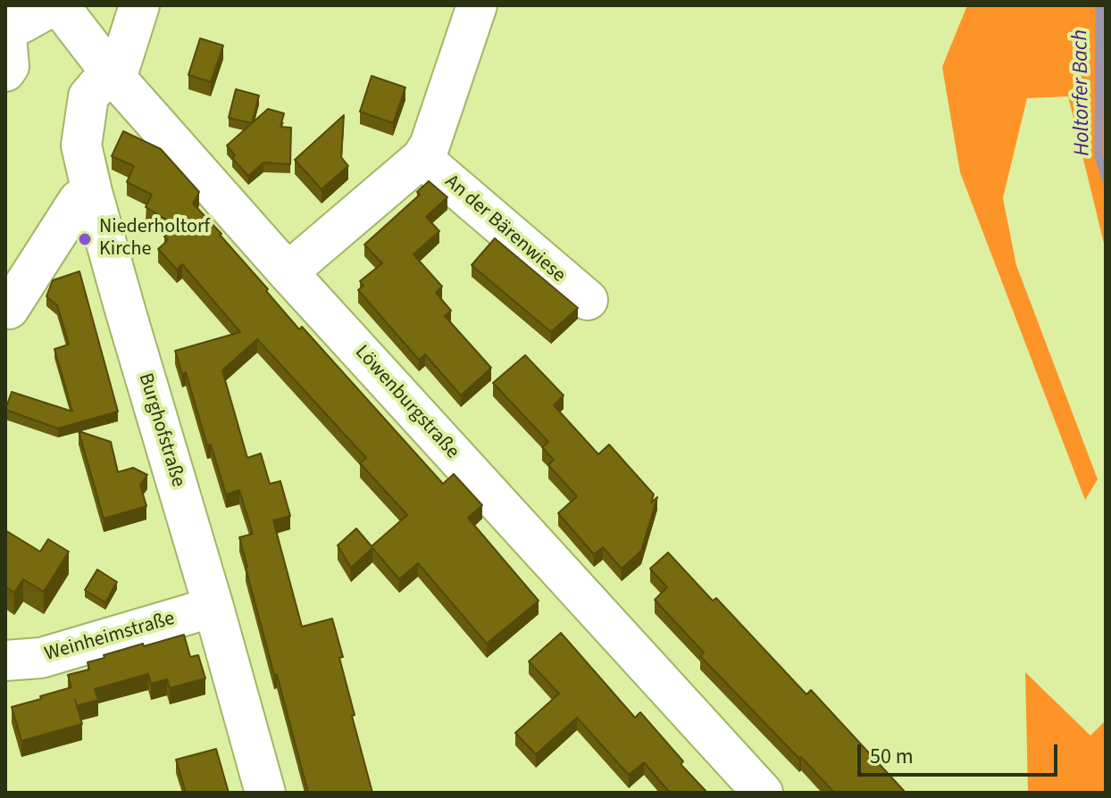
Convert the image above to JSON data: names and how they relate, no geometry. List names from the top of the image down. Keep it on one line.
{"streets":{"street":["An der Bärenwiese","Löwenburgstraße","Burghofstraße","Weinheimstraße"]},"crossings":[["Löwenburgstraße","Burghofstraße"],["Burghofstraße","Weinheimstraße"]],"water":["Holtorfer Bach"],"places":["Niederholtorf Kirche"],"scale_bar":"50 m"}
